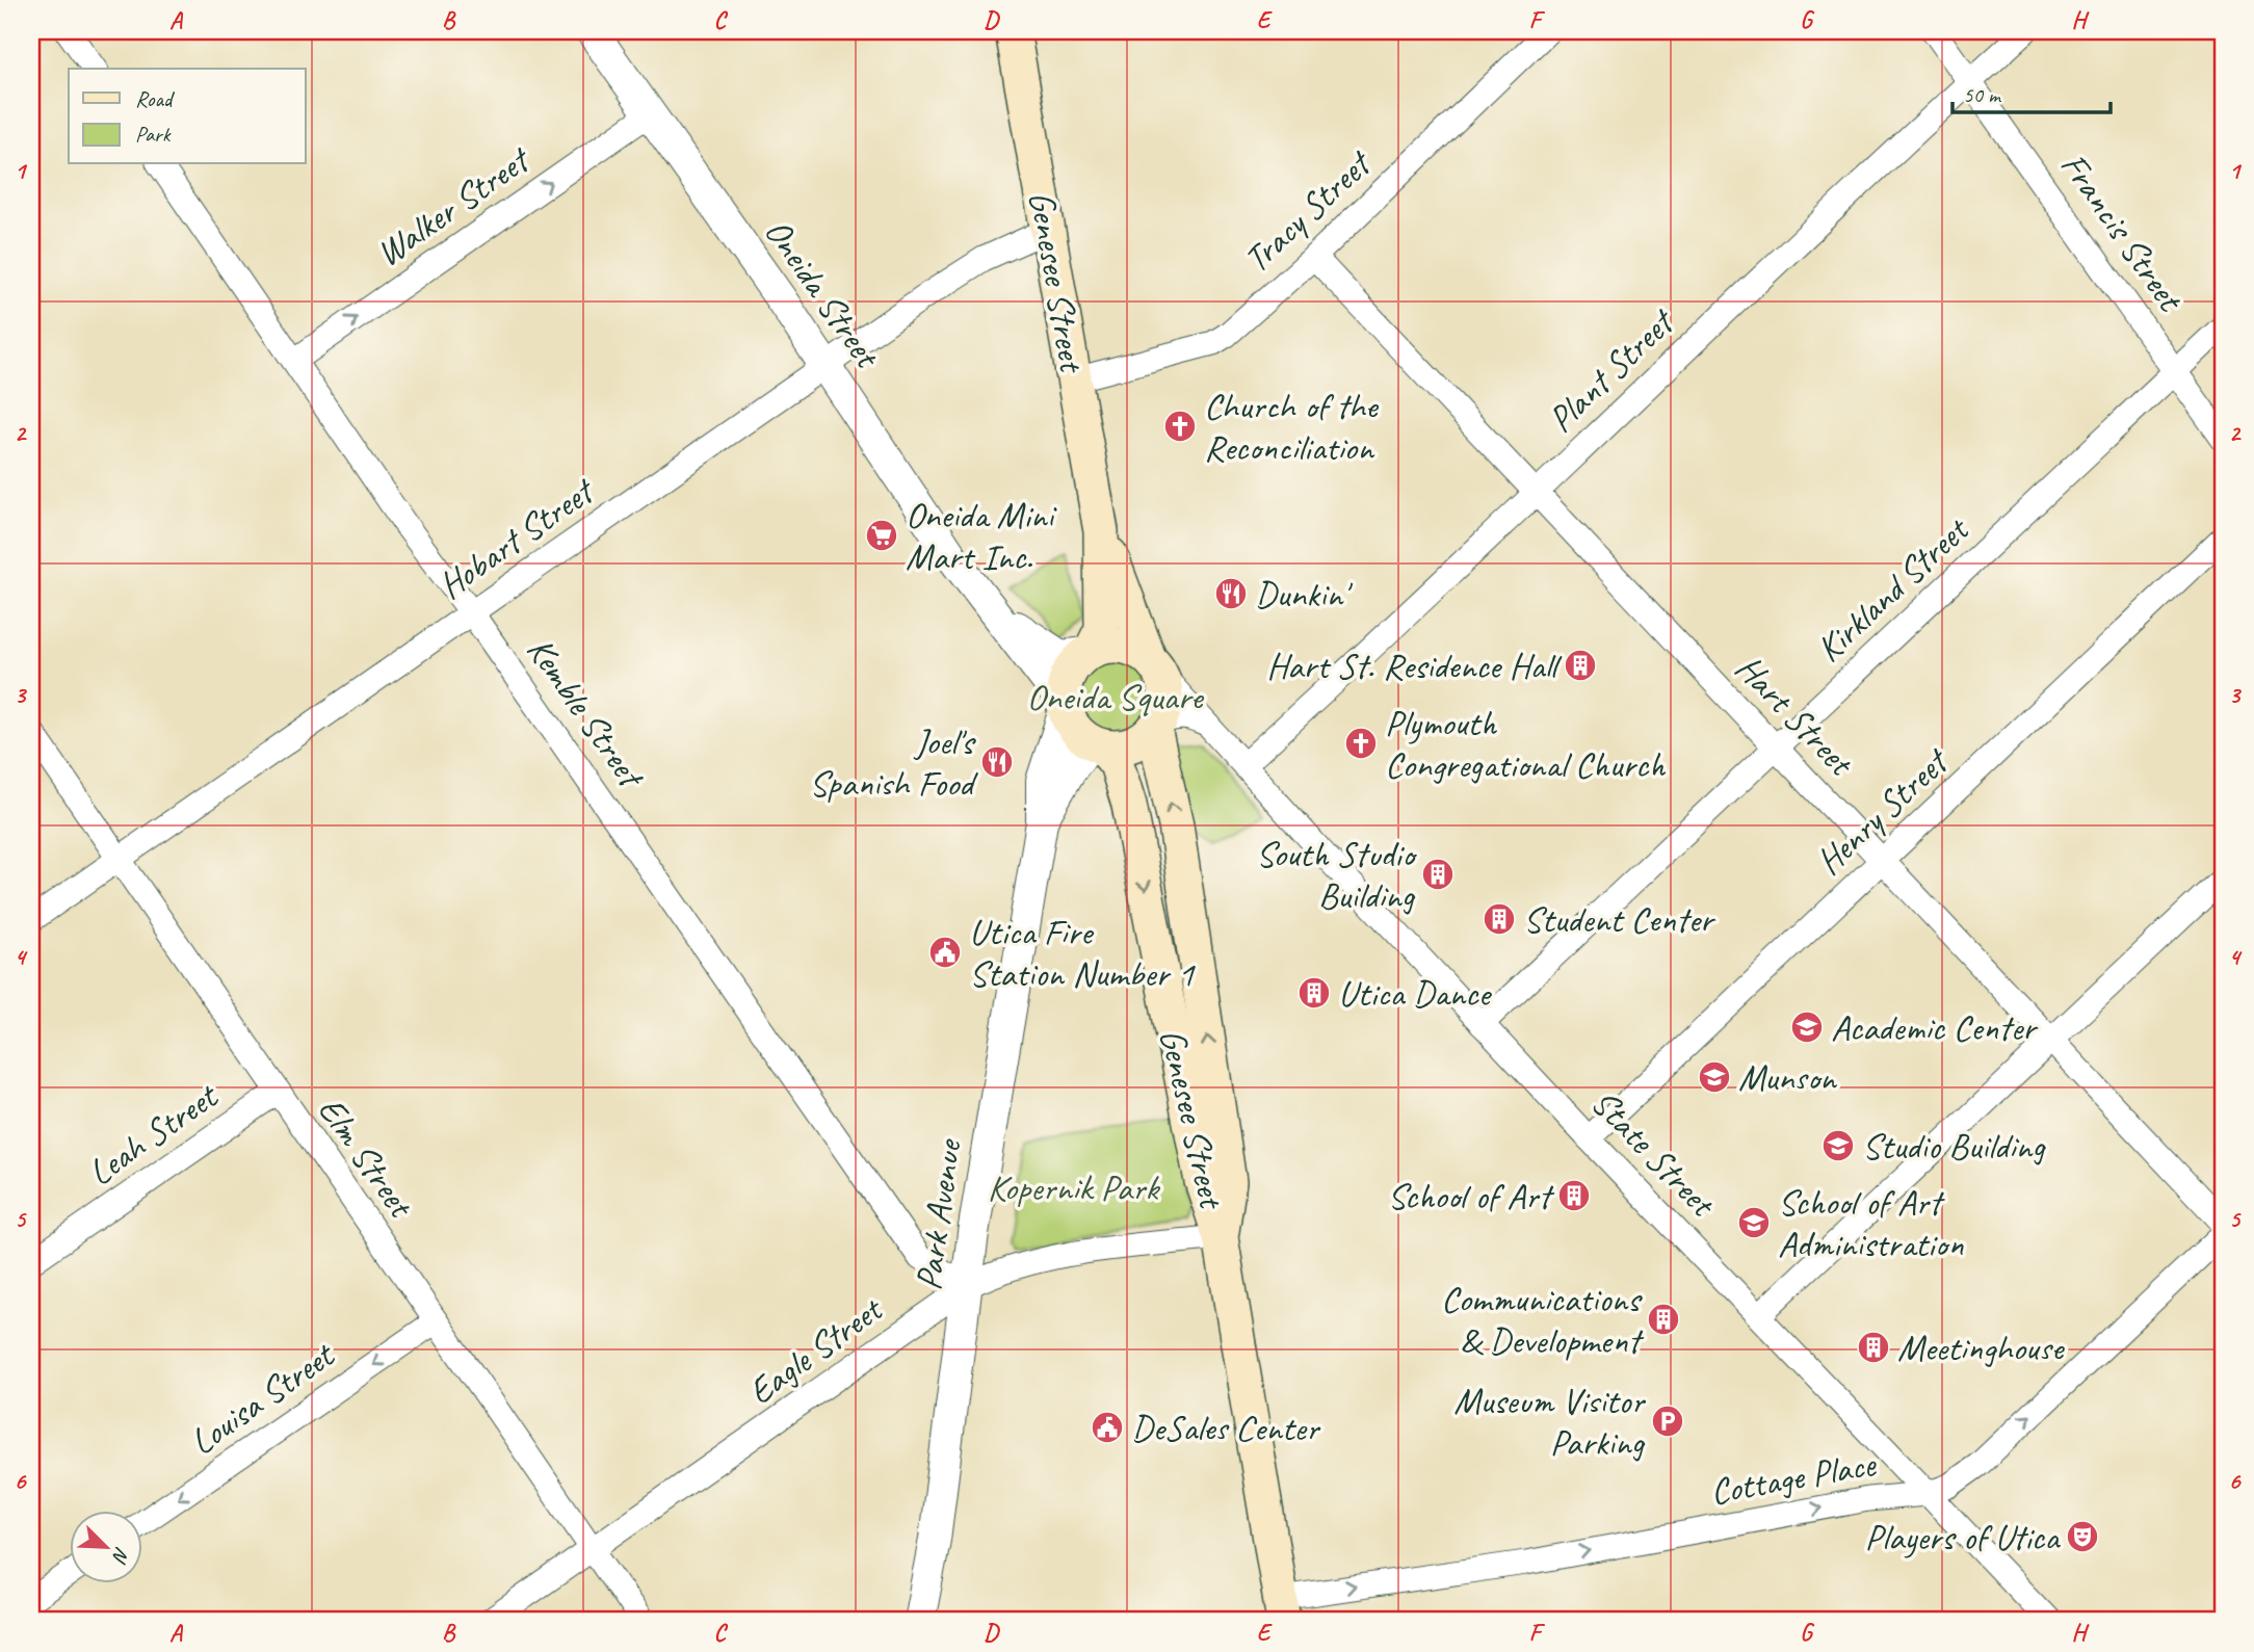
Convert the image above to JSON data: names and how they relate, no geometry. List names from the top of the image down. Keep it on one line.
{"streets":{"main road":["Genesee Street"],"street":["Walker Street","Tracy Street","Francis Street","Oneida Street","Plant Street","Hobart Street","Kirkland Street","Kemble Street","Hart Street","Henry Street","Leah Street","State Street","Elm Street","Park Avenue","Eagle Street","Louisa Street","Cottage Place"]},"crossings":[["Walker Street","Oneida Street"],["Walker Street","Kemble Street"],["Tracy Street","Genesee Street"],["Tracy Street","Hart Street"],["Francis Street","Plant Street"],["Francis Street","Kirkland Street"],["Genesee Street","Oneida Street"],["Genesee Street","Hobart Street"],["Genesee Street","State Street"],["Genesee Street","Park Avenue"],["Genesee Street","Eagle Street"],["Genesee Street","Cottage Place"],["Oneida Street","Hobart Street"],["Oneida Street","State Street"],["Oneida Street","Park Avenue"],["Plant Street","Hart Street"],["Plant Street","State Street"],["Hobart Street","Kemble Street"],["Hobart Street","Elm Street"],["Kirkland Street","Hart Street"],["Kirkland Street","State Street"],["Kemble Street","Park Avenue"],["Kemble Street","Eagle Street"],["Hart Street","Henry Street"],["Henry Street","State Street"],["Leah Street","Elm Street"],["State Street","Park Avenue"],["State Street","Cottage Place"],["Elm Street","Eagle Street"],["Elm Street","Louisa Street"],["Park Avenue","Eagle Street"]],"one_way":["Walker Street","Louisa Street","Cottage Place"],"parks":["Oneida Square","Kopernik Park"],"places":{"church":["Church of the Reconciliation","Plymouth Congregational Church"],"supermarket":["Oneida Mini Mart Inc."],"restaurant":["Dunkin'","Joel's Spanish Food"],"building":["Hart St. Residence Hall","South Studio Building","Student Center","Utica Dance","School of Art","Communications & Development","Meetinghouse"],"public building":["Utica Fire Station Number 1","DeSales Center"],"school or university":["Academic Center","Munson","Studio Building","School of Art Administration"],"parking":["Museum Visitor Parking"],"theatre":["Players of Utica"]},"legend":["Road","Park"],"scale_bar":"50 m","north":"bottom right","grid":{"columns":["A","B","C","D","E","F","G","H"],"rows":["1","2","3","4","5","6"]}}
